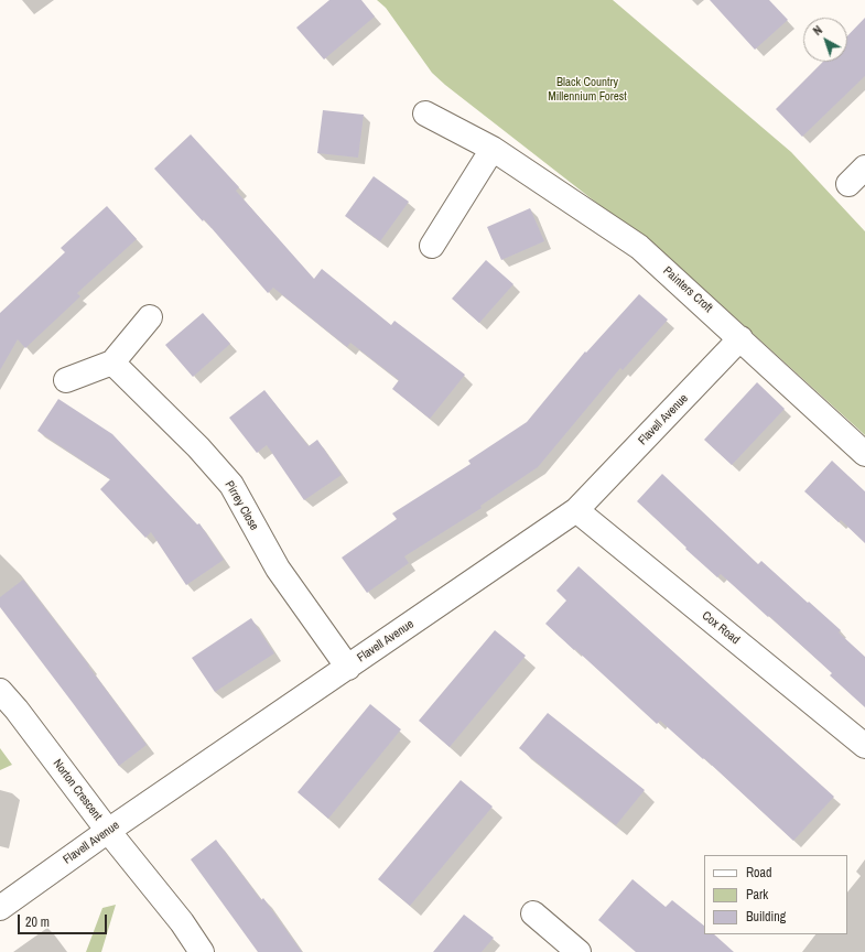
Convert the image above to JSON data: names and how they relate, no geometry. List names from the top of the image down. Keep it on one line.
{"streets":{"street":["Painters Croft","Flavell Avenue","Pirrey Close","Cox Road","Norton Crescent"]},"crossings":[["Painters Croft","Flavell Avenue"],["Flavell Avenue","Pirrey Close"],["Flavell Avenue","Cox Road"],["Flavell Avenue","Norton Crescent"]],"parks":["Black Country Millennium Forest"],"legend":["Road","Park","Building"],"scale_bar":"20 m","north":"top left"}
